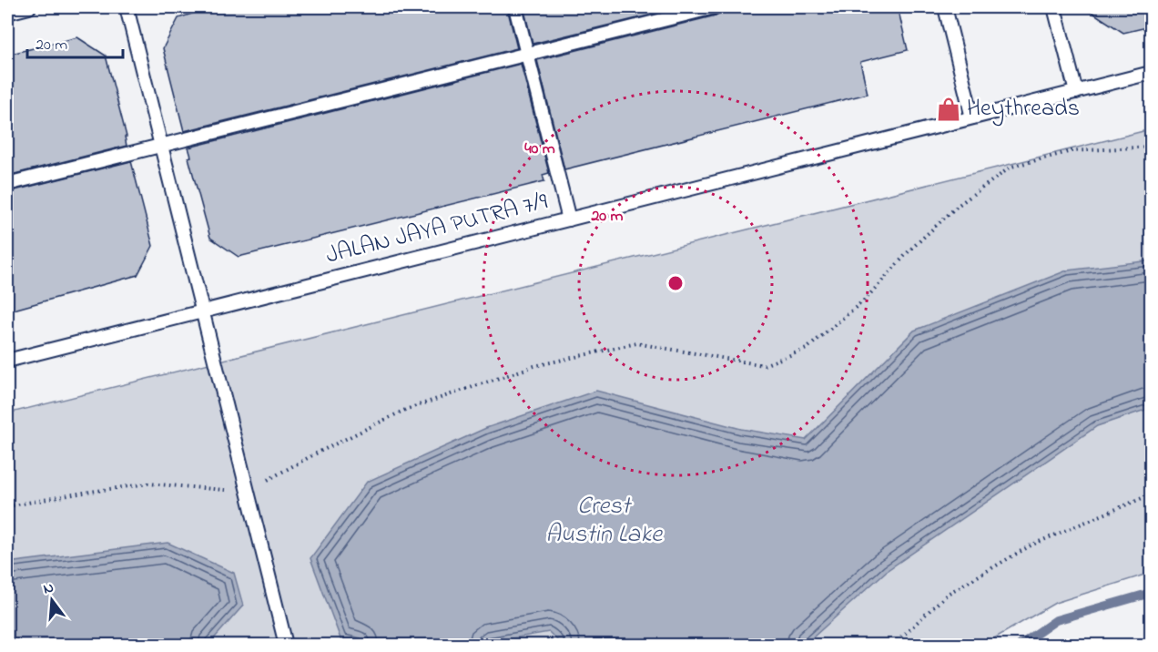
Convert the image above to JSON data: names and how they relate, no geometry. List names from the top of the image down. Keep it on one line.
{"streets":{"lane":["JALAN JAYA PUTRA 7/9"]},"water":["Crest Austin Lake"],"places":{"shop":["Heythreads"]},"scale_bar":"20 m","north":"top","rings":["40 m","20 m"]}
